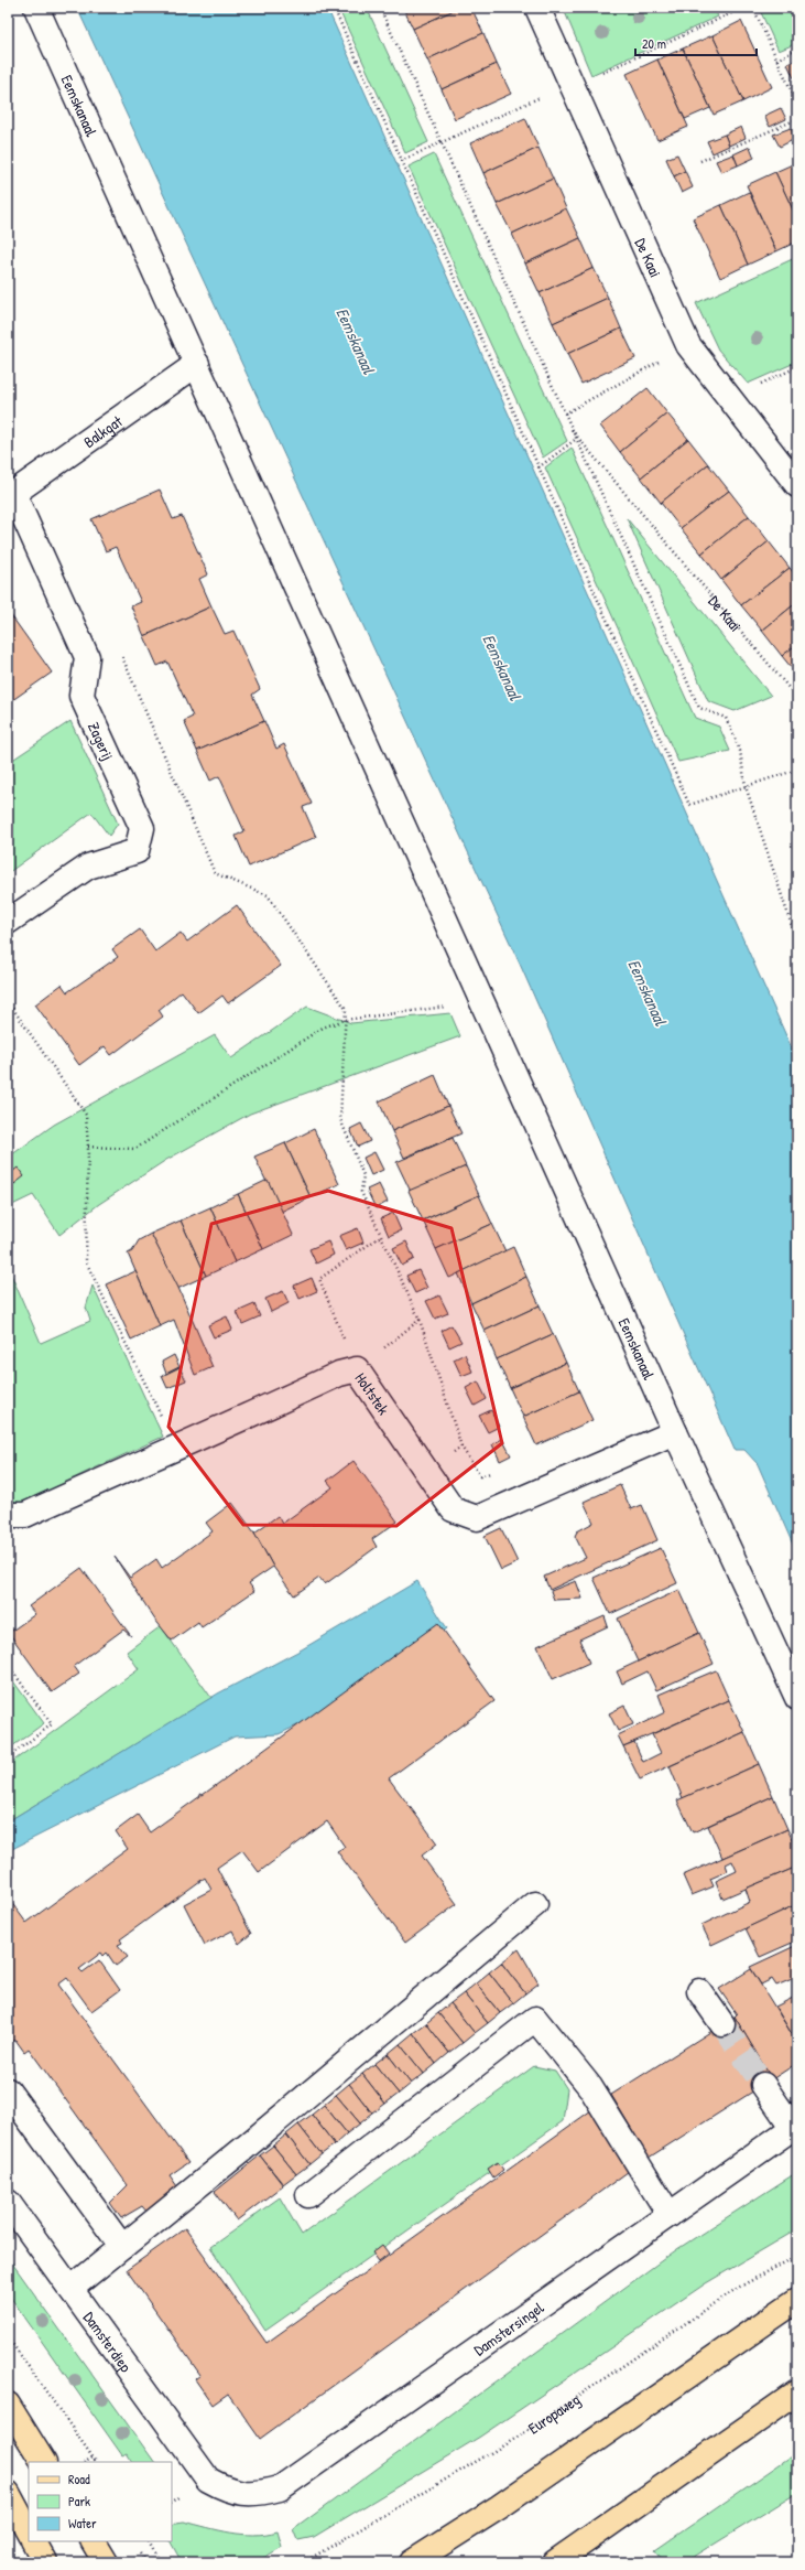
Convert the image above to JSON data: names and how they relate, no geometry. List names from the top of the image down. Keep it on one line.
{"streets":{"street":["Eemskanaal","De Kaai","Balkgat","Zagerij","Holtstek","Damstersingel","Damsterdiep"],"path":["Europaweg"]},"crossings":[["Eemskanaal","Balkgat"],["Eemskanaal","Holtstek"],["Balkgat","Zagerij"],["Damstersingel","Damsterdiep"]],"water":["Eemskanaal"],"legend":["Road","Park","Water"],"scale_bar":"20 m"}
